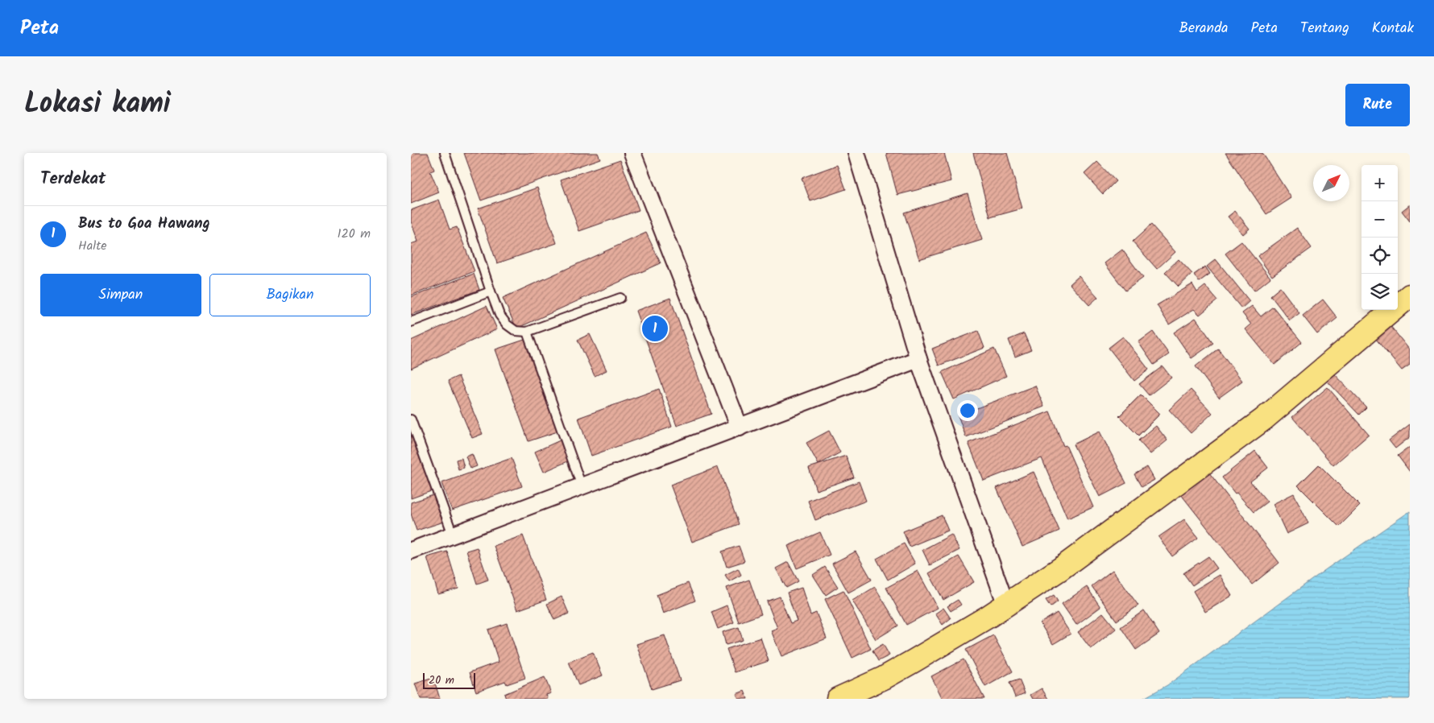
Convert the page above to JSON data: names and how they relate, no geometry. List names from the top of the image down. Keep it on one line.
{"scale_bar":"20 m","north":"top right","page":{"header":"Peta","nav":["Beranda","Peta","Tentang","Kontak"],"title":"Lokasi kami","buttons":["Rute",["Simpan","Bagikan"]],"heading":"Terdekat","map_buttons":["+","−"],"list":[{"mark":"1","name":"Bus to Goa Hawang","note":"Halte","value":"120 m"}],"pins":"1","scale":"20 m"}}
